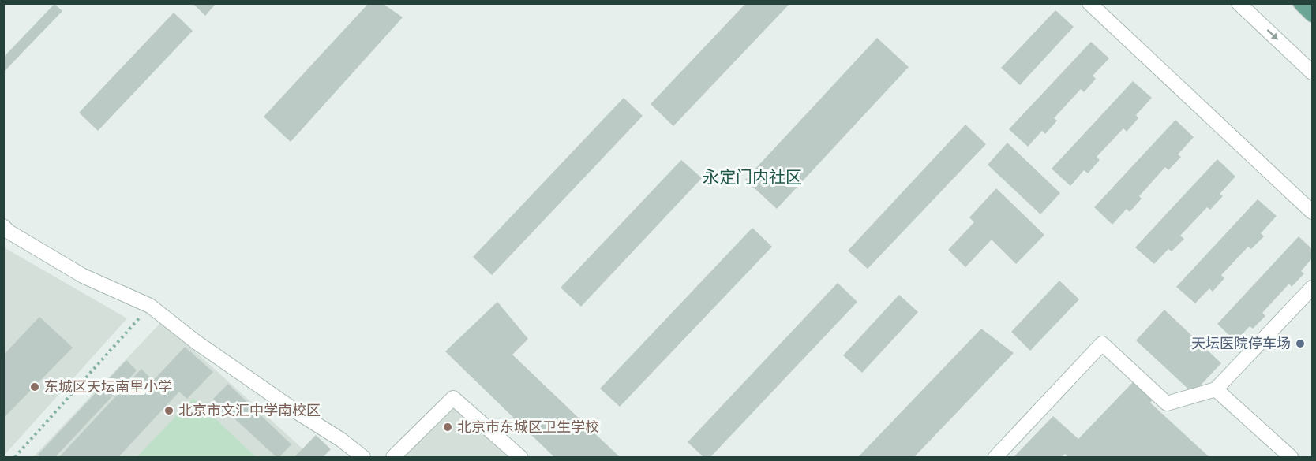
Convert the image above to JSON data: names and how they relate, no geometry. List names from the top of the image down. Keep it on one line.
{"districts":["永定门内社区"],"places":["天坛医院停车场","东城区天坛南里小学","北京市文汇中学南校区","北京市东城区卫生学校"]}
